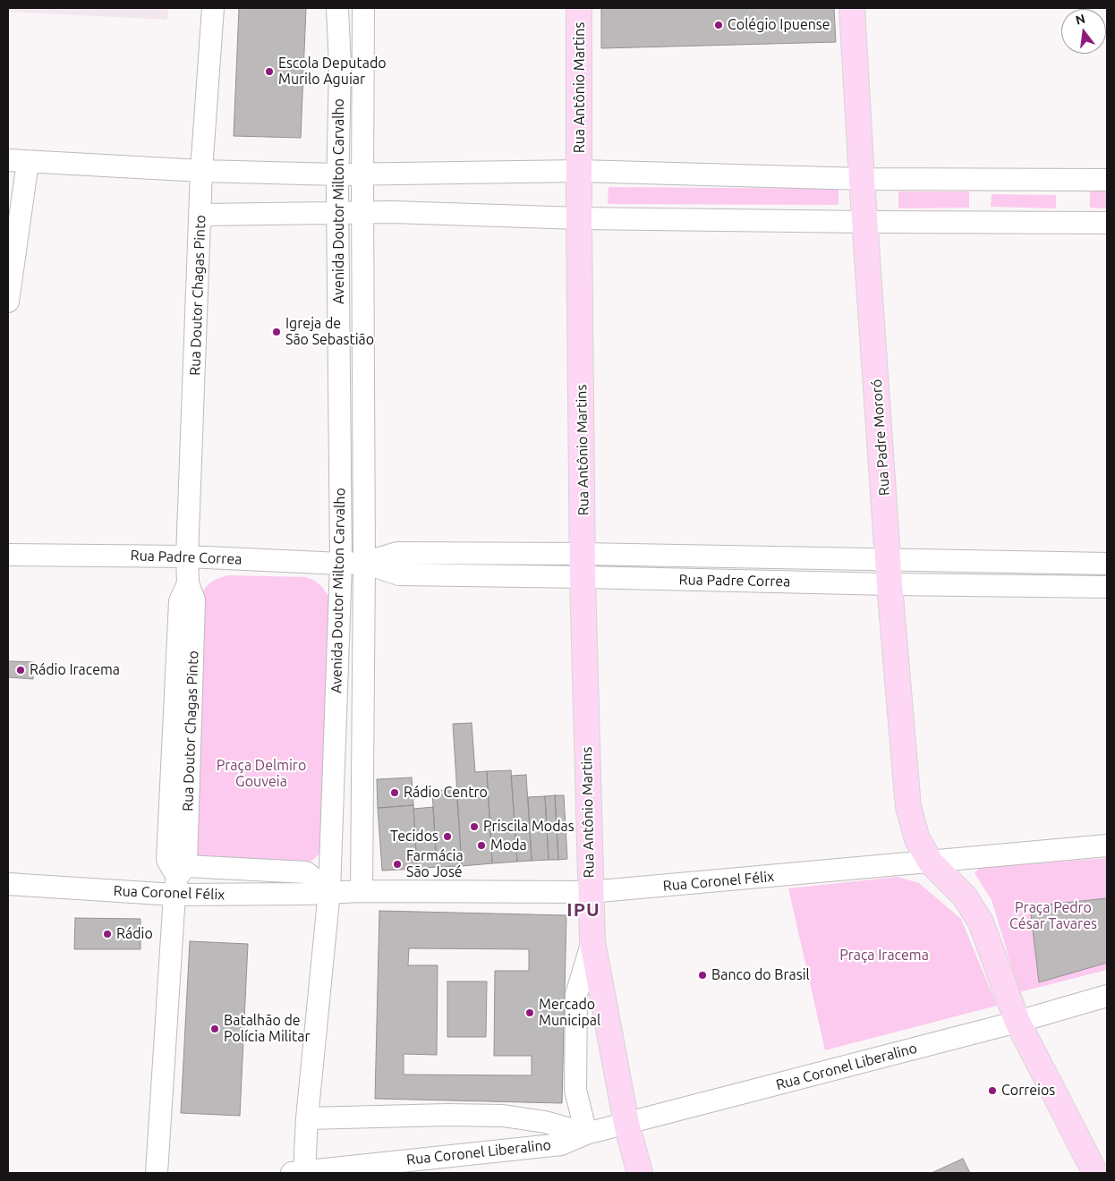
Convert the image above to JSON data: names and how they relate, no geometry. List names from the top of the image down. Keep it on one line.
{"streets":{"main road":["Rua Antônio Martins","Rua Padre Mororó"],"street":["Avenida Doutor Milton Carvalho","Rua Doutor Chagas Pinto","Rua Padre Correa","Rua Coronel Félix","Rua Coronel Liberalino"]},"crossings":[["Rua Antônio Martins","Rua Padre Correa"],["Rua Antônio Martins","Rua Coronel Félix"],["Rua Antônio Martins","Rua Coronel Liberalino"],["Avenida Doutor Milton Carvalho","Rua Padre Correa"],["Avenida Doutor Milton Carvalho","Rua Coronel Félix"],["Avenida Doutor Milton Carvalho","Rua Coronel Liberalino"],["Rua Doutor Chagas Pinto","Rua Padre Correa"],["Rua Doutor Chagas Pinto","Rua Coronel Félix"],["Rua Padre Mororó","Rua Padre Correa"],["Rua Padre Mororó","Rua Coronel Félix"],["Rua Padre Mororó","Rua Coronel Liberalino"]],"districts":["IPU"],"parks":["Praça Delmiro Gouveia","Praça Pedro César Tavares","Praça Iracema"],"places":["Colégio Ipuense","Escola Deputado Murilo Aguiar","Igreja de São Sebastião","Rádio Iracema","Rádio Centro","Priscila Modas","Tecidos","Moda","Farmácia São José","Rádio","Banco do Brasil","Mercado Municipal","Batalhão de Polícia Militar","Correios"],"north":"top"}
